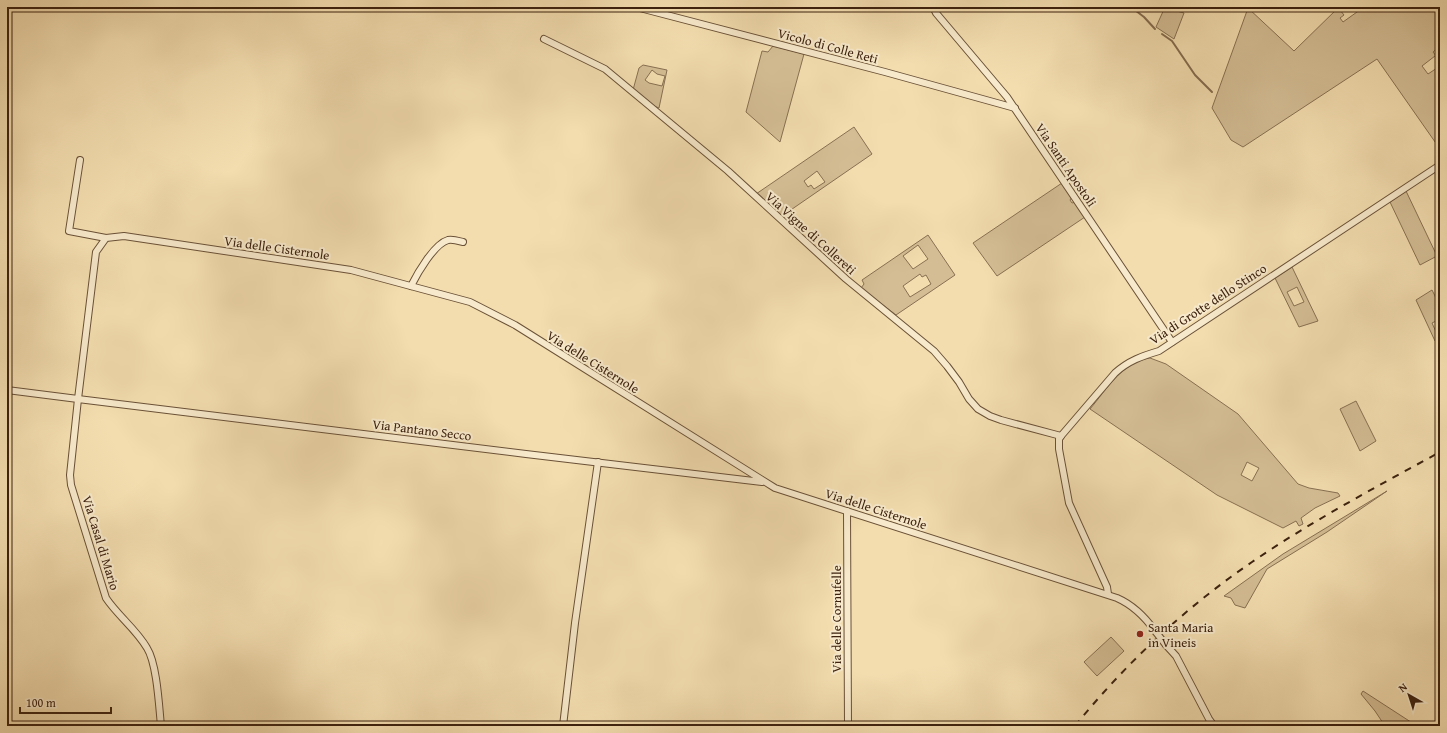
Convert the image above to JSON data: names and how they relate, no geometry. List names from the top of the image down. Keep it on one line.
{"streets":{"street":["Vicolo di Colle Reti","Via Santi Apostoli","Via Vigne di Collereti","Via delle Cisternole","Via di Grotte dello Stinco","Via Pantano Secco","Via Casal di Mario","Via delle Cornufelle"]},"crossings":[["Vicolo di Colle Reti","Via Santi Apostoli"],["Via Santi Apostoli","Via di Grotte dello Stinco"],["Via Vigne di Collereti","Via di Grotte dello Stinco"],["Via delle Cisternole","Via Pantano Secco"],["Via delle Cisternole","Via delle Cornufelle"],["Via Pantano Secco","Via Casal di Mario"]],"places":["Santa Maria in Vineis"],"scale_bar":"100 m","north":"top left"}
